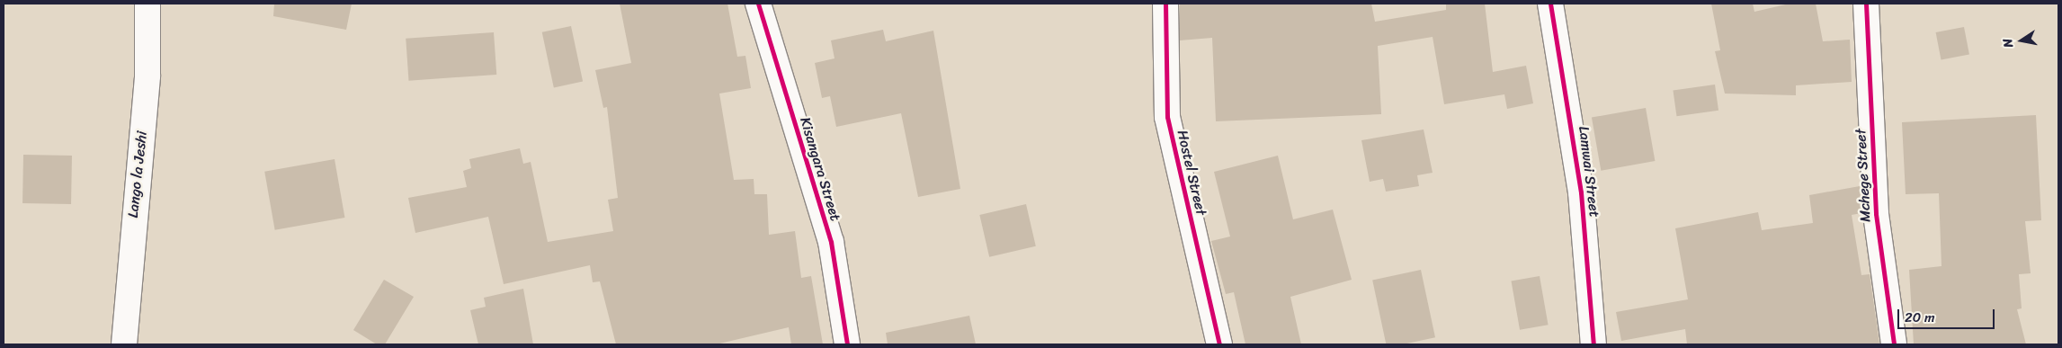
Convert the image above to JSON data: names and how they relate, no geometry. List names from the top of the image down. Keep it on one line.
{"streets":{"street":["Kisangara Street","Lamwai Street","Hostel Street","Lango la Jeshi","Mchege Street"]},"scale_bar":"20 m","north":"left"}
